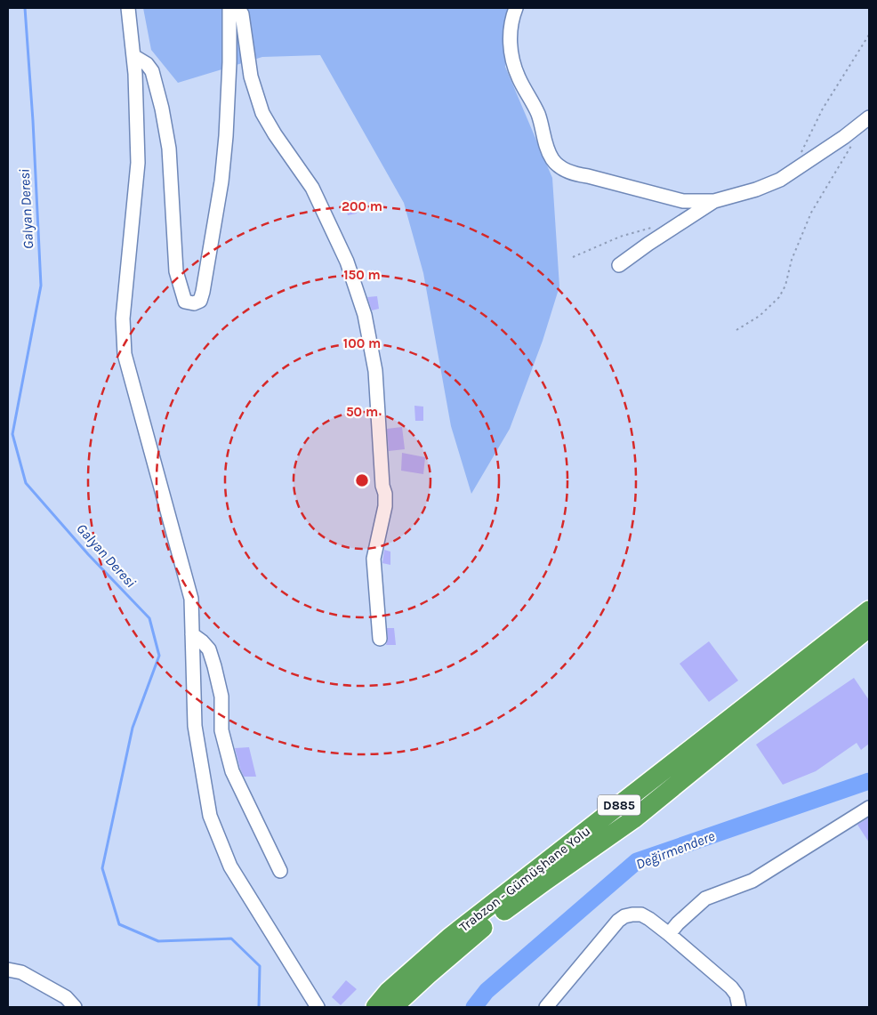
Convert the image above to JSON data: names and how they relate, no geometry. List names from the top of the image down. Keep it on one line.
{"streets":{"highway":["D885","Trabzon - Gümüşhane Yolu"]},"water":["Galyan Deresi","Değirmendere"],"rings":["200 m","150 m","100 m","50 m"]}
